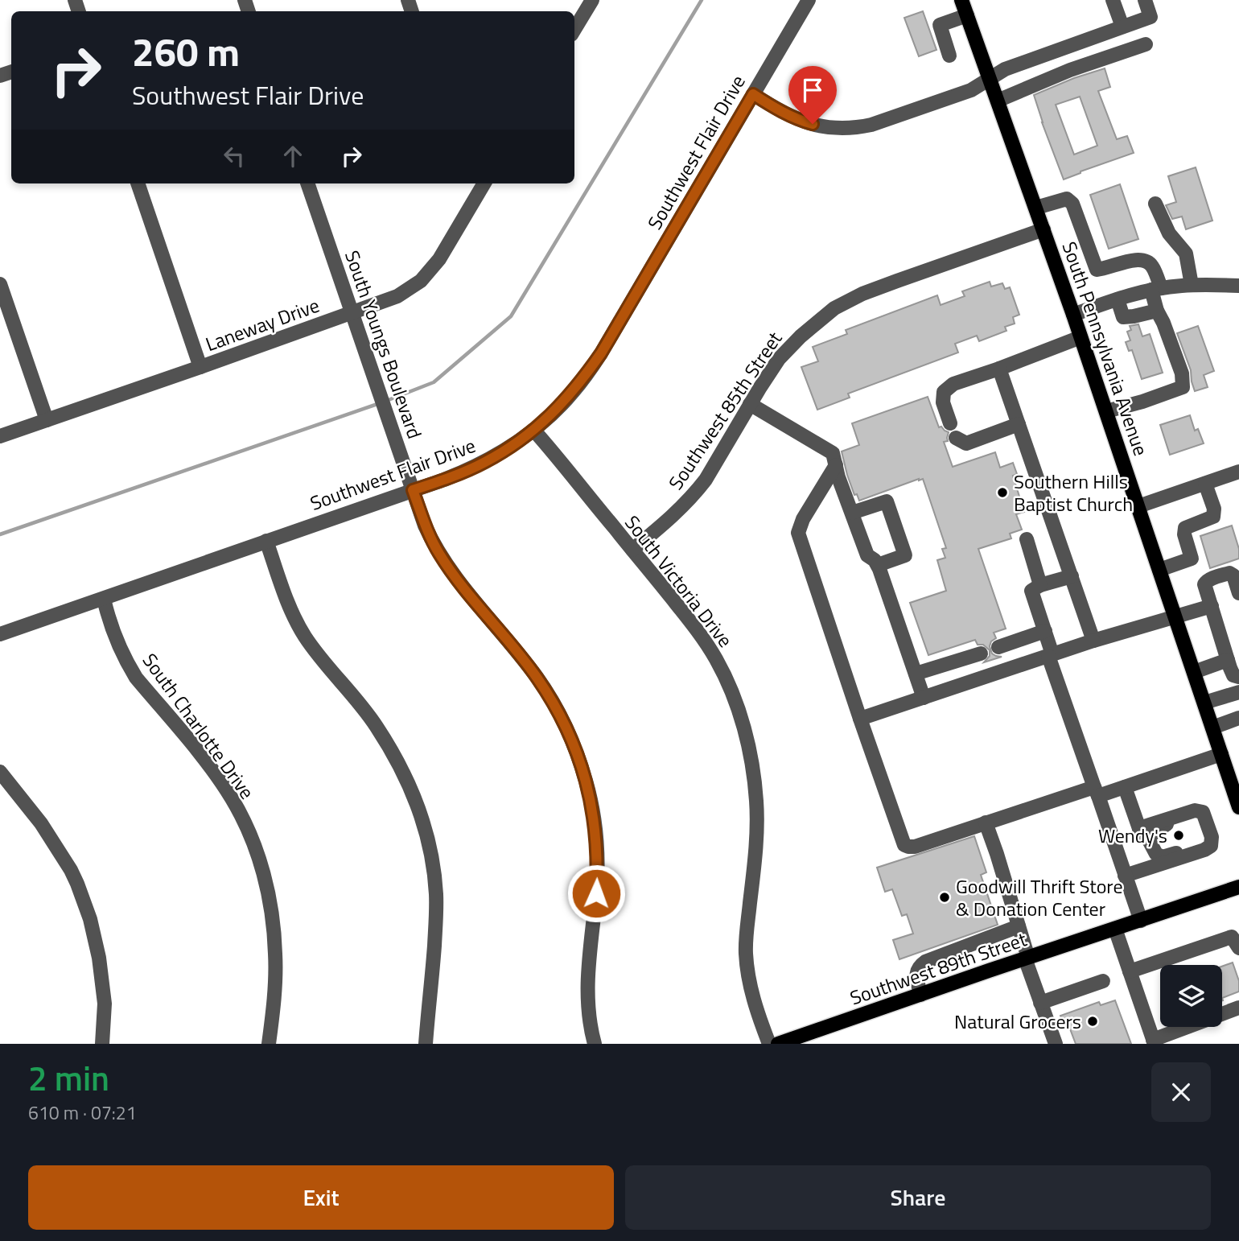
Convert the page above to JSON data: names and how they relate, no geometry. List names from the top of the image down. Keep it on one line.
{"streets":{"main road":["South Pennsylvania Avenue","Southwest 89th Street"],"street":["Southwest Flair Drive","Laneway Drive","South Youngs Boulevard","Southwest 85th Street","South Victoria Drive","South Charlotte Drive"]},"crossings":[["Southwest Flair Drive","South Youngs Boulevard"],["Southwest Flair Drive","South Victoria Drive"],["Southwest Flair Drive","South Charlotte Drive"],["Laneway Drive","South Youngs Boulevard"],["South Pennsylvania Avenue","Southwest 85th Street"],["Southwest 85th Street","South Victoria Drive"]],"places":["Southern Hills Baptist Church","Wendy's","Goodwill Thrift Store & Donation Center","Natural Grocers"],"page":{"turn":["260 m","Southwest Flair Drive"],"heading":["2 min","610 m · 07:21"],"buttons":["Exit","Share"]}}
